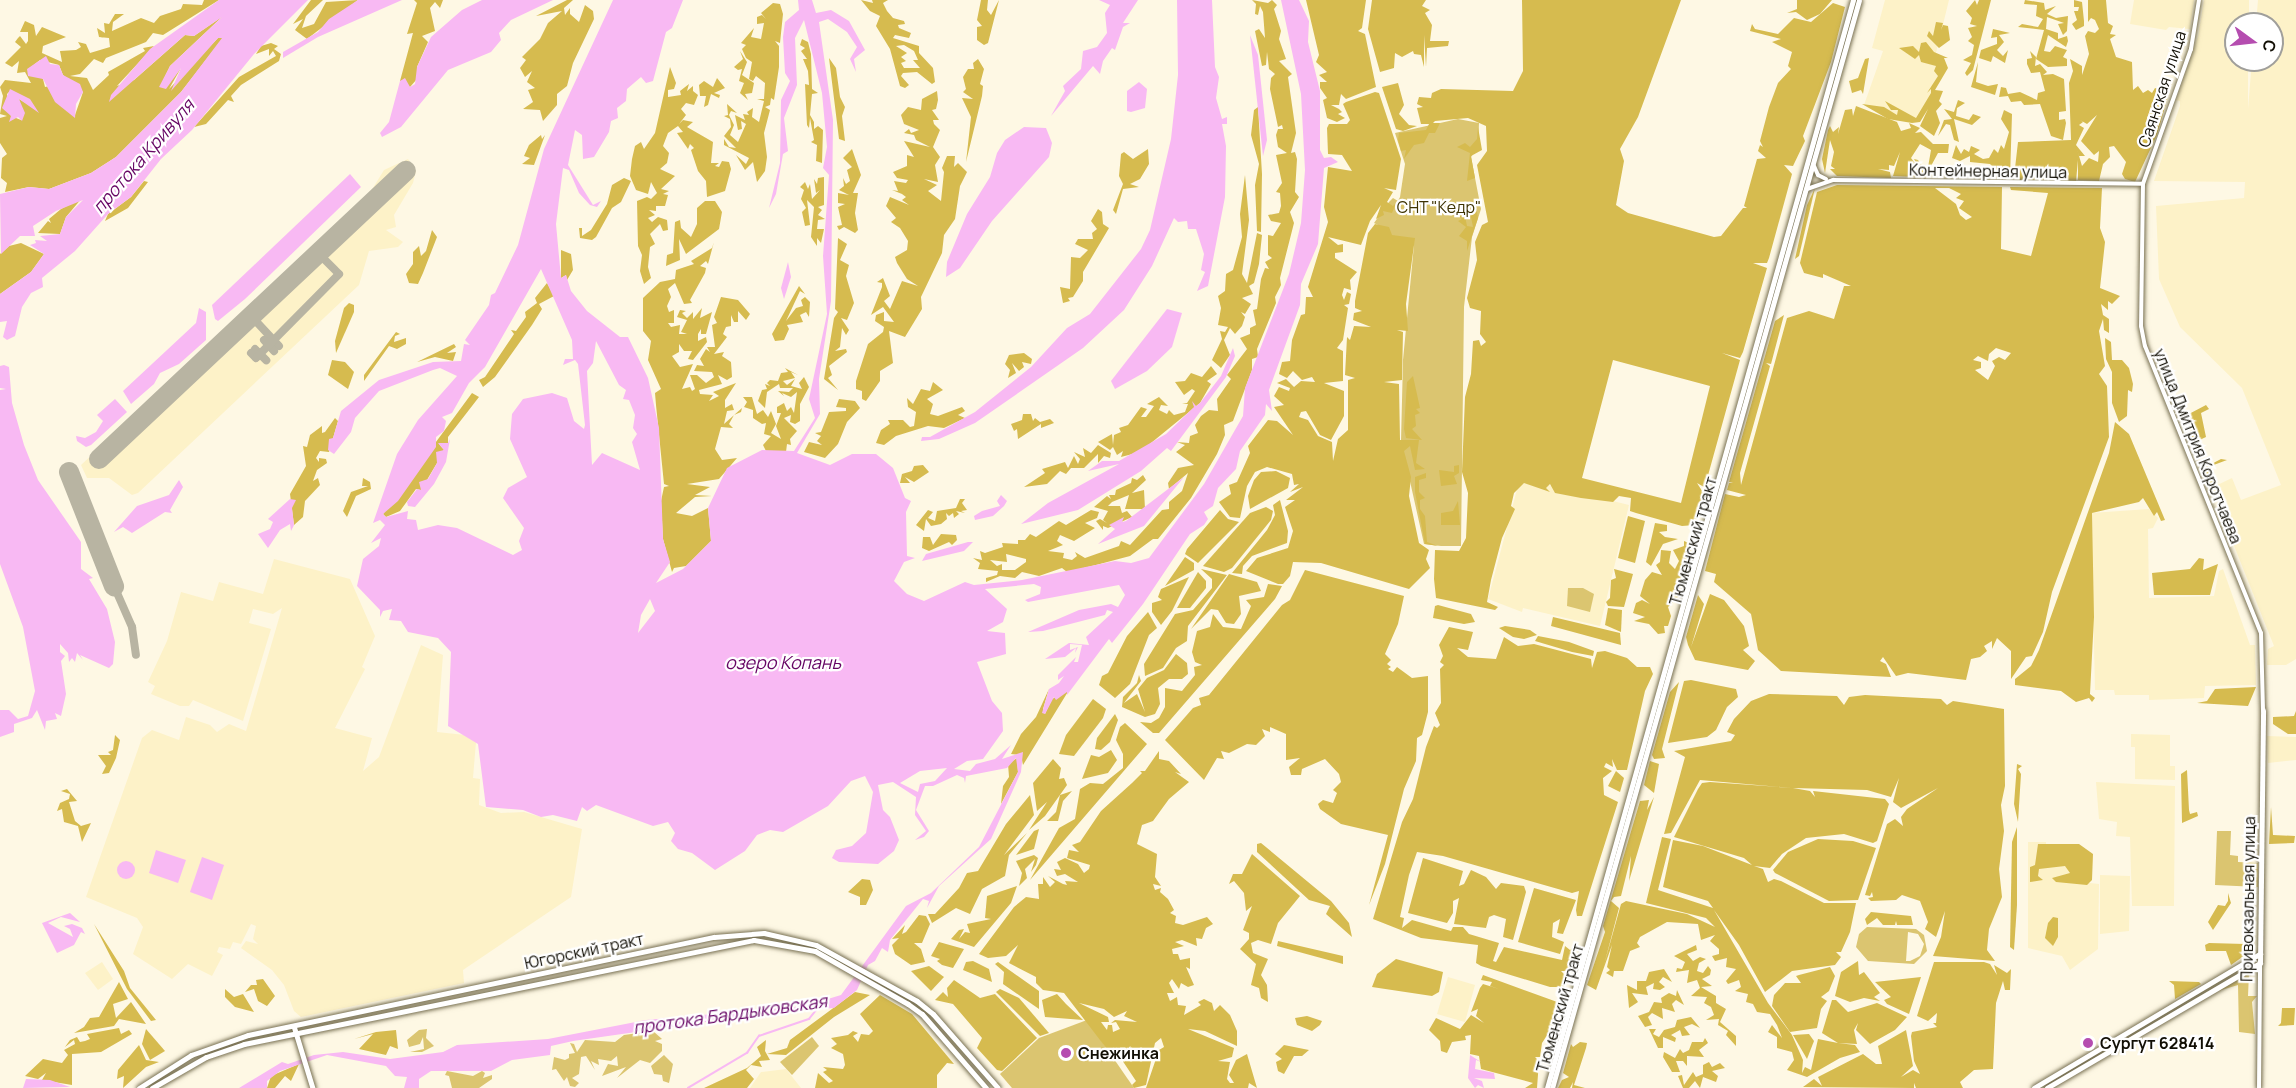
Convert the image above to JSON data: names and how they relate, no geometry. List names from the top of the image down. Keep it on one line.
{"streets":{"main road":["Тюменский тракт","Привокзальная улица","Югорский тракт"],"street":["Саянская улица","Контейнерная улица","улица Дмитрия Коротчаева"]},"crossings":[["Саянская улица","Контейнерная улица"],["Саянская улица","улица Дмитрия Коротчаева"],["Контейнерная улица","улица Дмитрия Коротчаева"],["Контейнерная улица","Тюменский тракт"],["улица Дмитрия Коротчаева","Привокзальная улица"]],"water":["протока Кривуля","озеро Копань","протока Бардыковская"],"parks":["СНТ \"Кедр\""],"places":["Сургут 628414","Снежинка"],"north":"right"}
